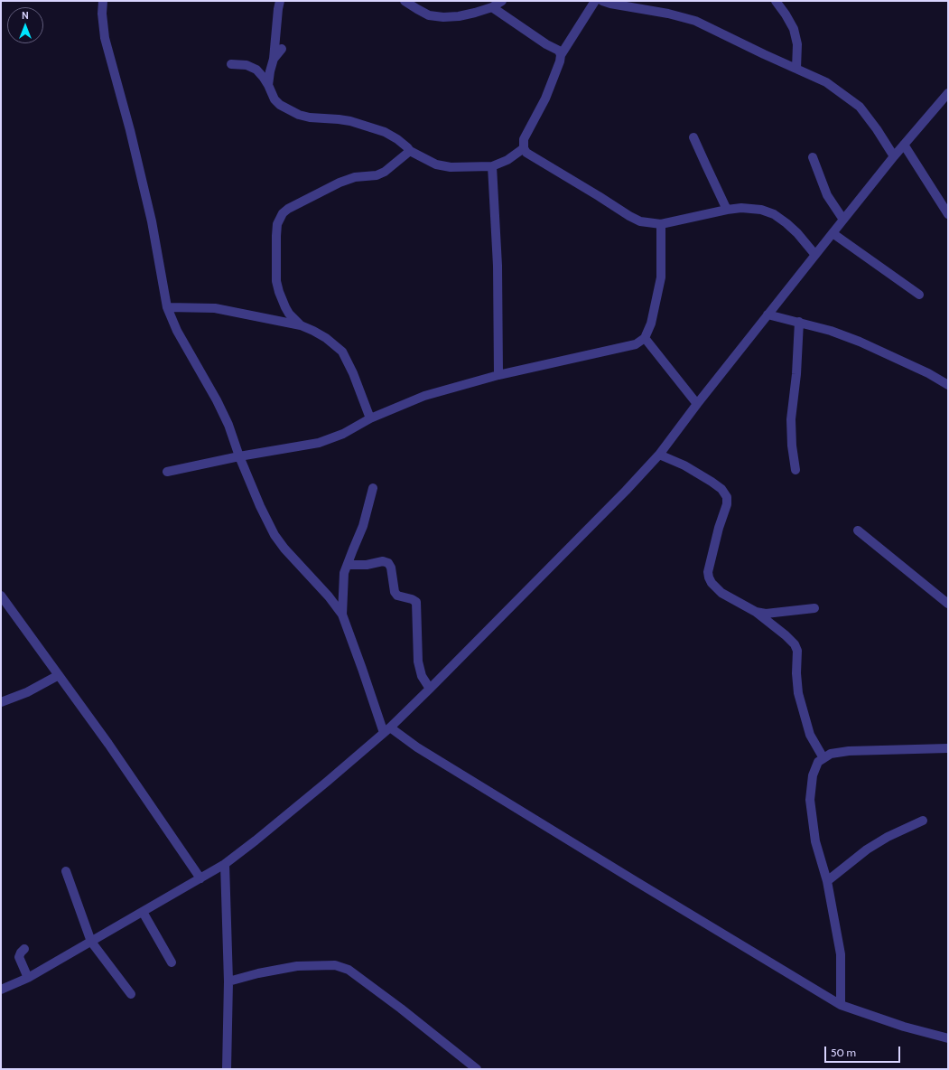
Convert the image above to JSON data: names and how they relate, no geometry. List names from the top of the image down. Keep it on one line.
{"scale_bar":"50 m","north":"top"}
